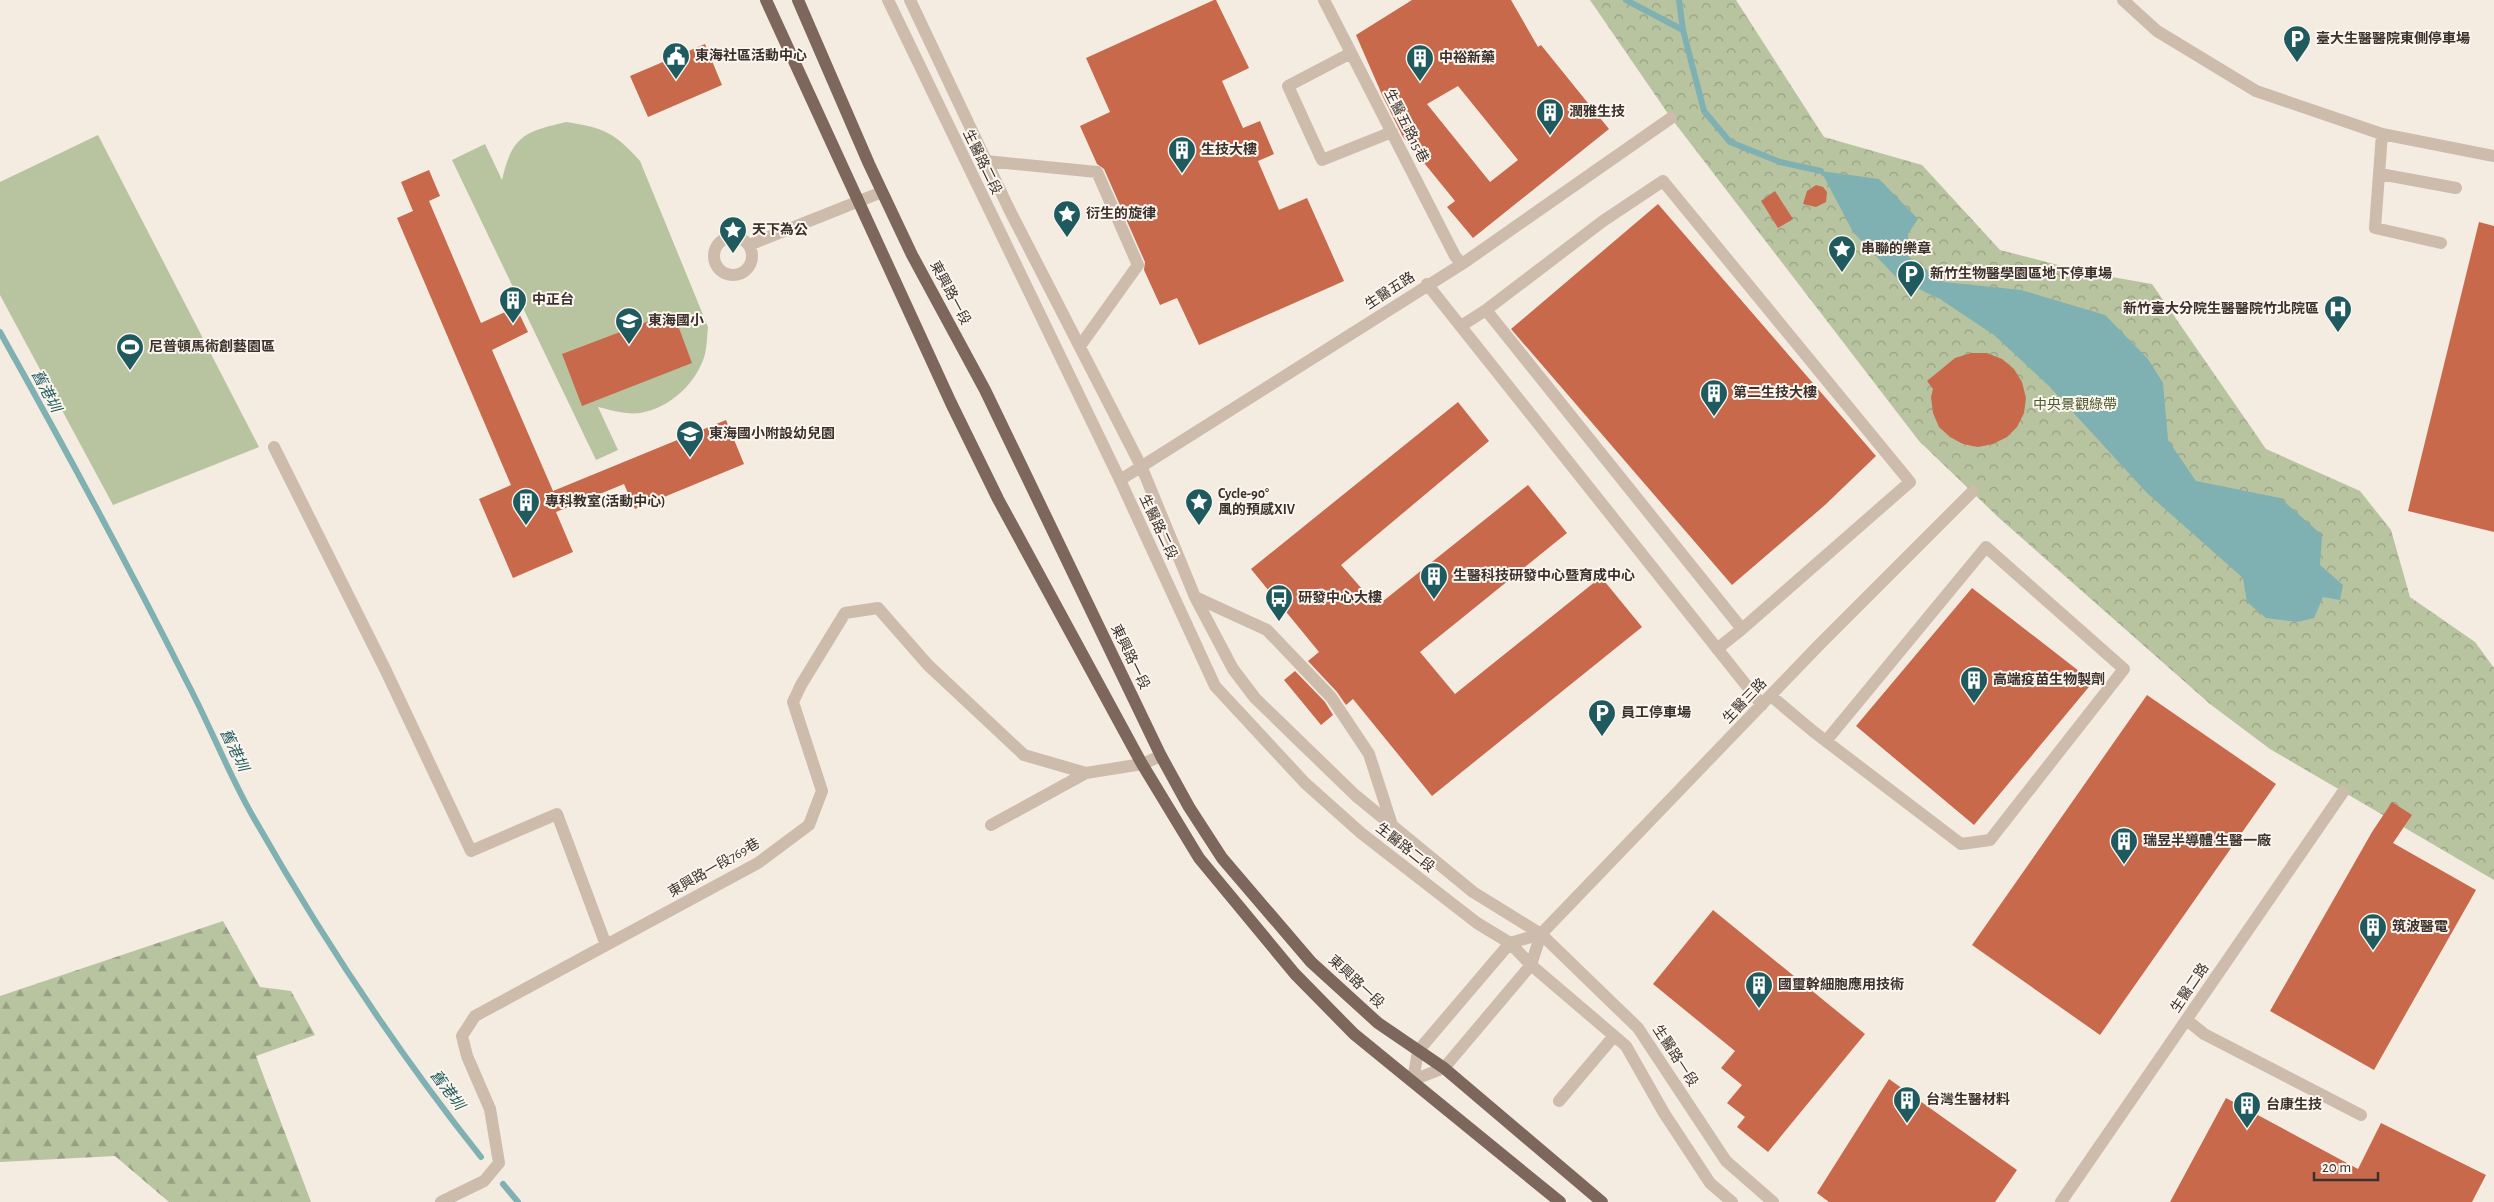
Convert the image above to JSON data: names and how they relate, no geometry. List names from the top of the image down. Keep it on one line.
{"streets":{"main road":["東興路一段"],"street":["生醫五路15巷","生醫路二段","生醫五路","生醫三路","東興路一段769巷","生醫二路","生醫路一段"]},"crossings":[["生醫五路15巷","生醫五路"],["生醫路二段","生醫五路"],["生醫路二段","生醫三路"],["生醫路二段","生醫路一段"],["東興路一段","東興路一段769巷"],["生醫三路","生醫路一段"]],"water":["舊港圳"],"parks":["中央景觀綠帶"],"places":{"parking":["臺大生醫醫院東側停車場","新竹生物醫學園區地下停車場","員工停車場"],"public building":["東海社區活動中心"],"building":["中裕新藥","潤雅生技","生技大樓","中正台","第二生技大樓","專科教室(活動中心)","生醫科技研發中心暨育成中心","高端疫苗生物製劑","瑞昱半導體 生醫一廠","筑波醫電","國璽幹細胞應用技術","台灣生醫材料","台康生技"],"place":["衍生的旋律","天下為公","串聯的樂章","Cycle-90° 風的預感XIV"],"hospital":["新竹臺大分院生醫醫院竹北院區"],"school or university":["東海國小","東海國小附設幼兒園"],"sports":["尼普頓馬術創藝園區"],"bus stop":["研發中心大樓"]},"scale_bar":"20 m"}
